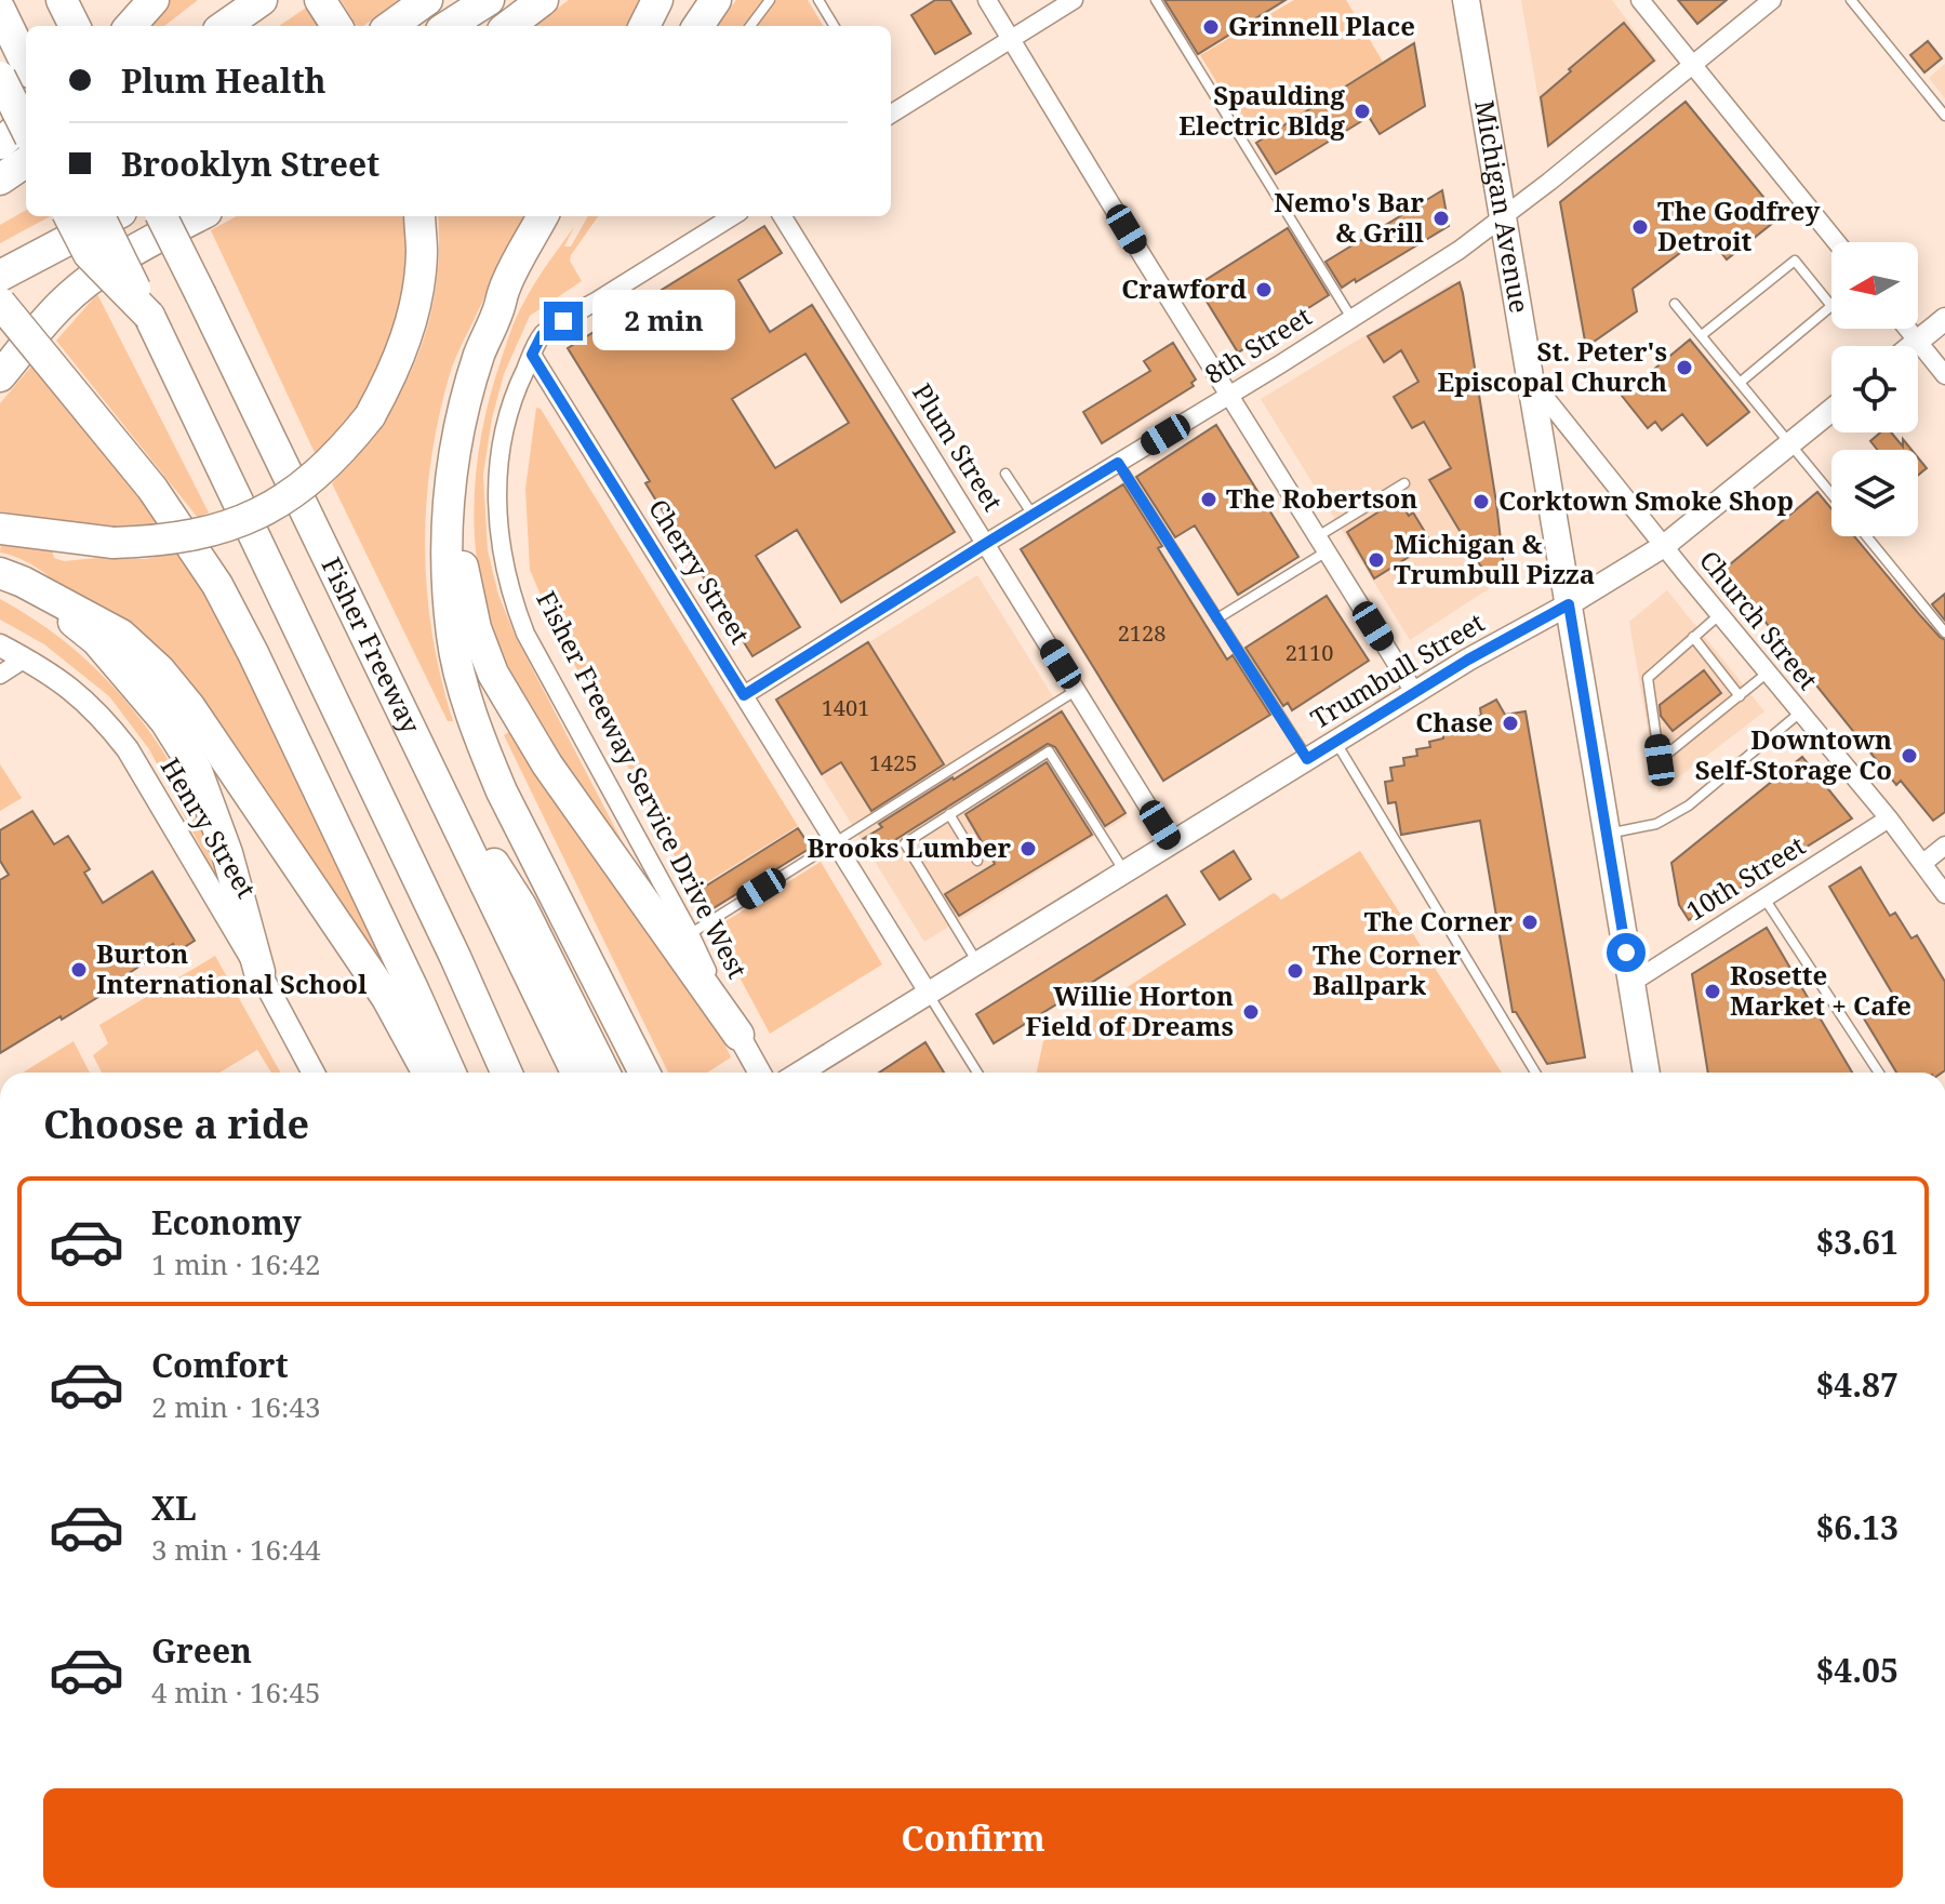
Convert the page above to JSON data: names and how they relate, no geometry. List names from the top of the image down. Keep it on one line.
{"streets":{"highway":["Fisher Freeway"],"main road":["Michigan Avenue"],"street":["8th Street","Plum Street","Cherry Street","Church Street","Trumbull Street","Fisher Freeway Service Drive West","Henry Street","10th Street"]},"crossings":[["Michigan Avenue","8th Street"],["Michigan Avenue","Church Street"],["Michigan Avenue","Trumbull Street"],["Michigan Avenue","10th Street"],["8th Street","Plum Street"],["8th Street","Cherry Street"],["Plum Street","Trumbull Street"],["Cherry Street","Trumbull Street"],["Cherry Street","Fisher Freeway Service Drive West"],["Church Street","Trumbull Street"],["Church Street","10th Street"]],"places":["Grinnell Place","Spaulding Electric Bldg","Nemo's Bar & Grill","The Godfrey Detroit","Crawford","St. Peter's Episcopal Church","The Robertson","Corktown Smoke Shop","Michigan & Trumbull Pizza","Chase","Downtown Self-Storage Co","Brooks Lumber","The Corner","Burton International School","The Corner Ballpark","Rosette Market + Cafe","Willie Horton Field of Dreams"],"house_numbers":["2128","2110","1401","1425"],"north":"left","page":{"banner":["Plum Health","Brooklyn Street"],"bubble":"2 min","heading":"Choose a ride","list":[{"name":"Economy","note":"1 min · 16:42","value":"$3.61"},{"name":"Comfort","note":"2 min · 16:43","value":"$4.87"},{"name":"XL","note":"3 min · 16:44","value":"$6.13"},{"name":"Green","note":"4 min · 16:45","value":"$4.05"}],"buttons":"Confirm"}}
